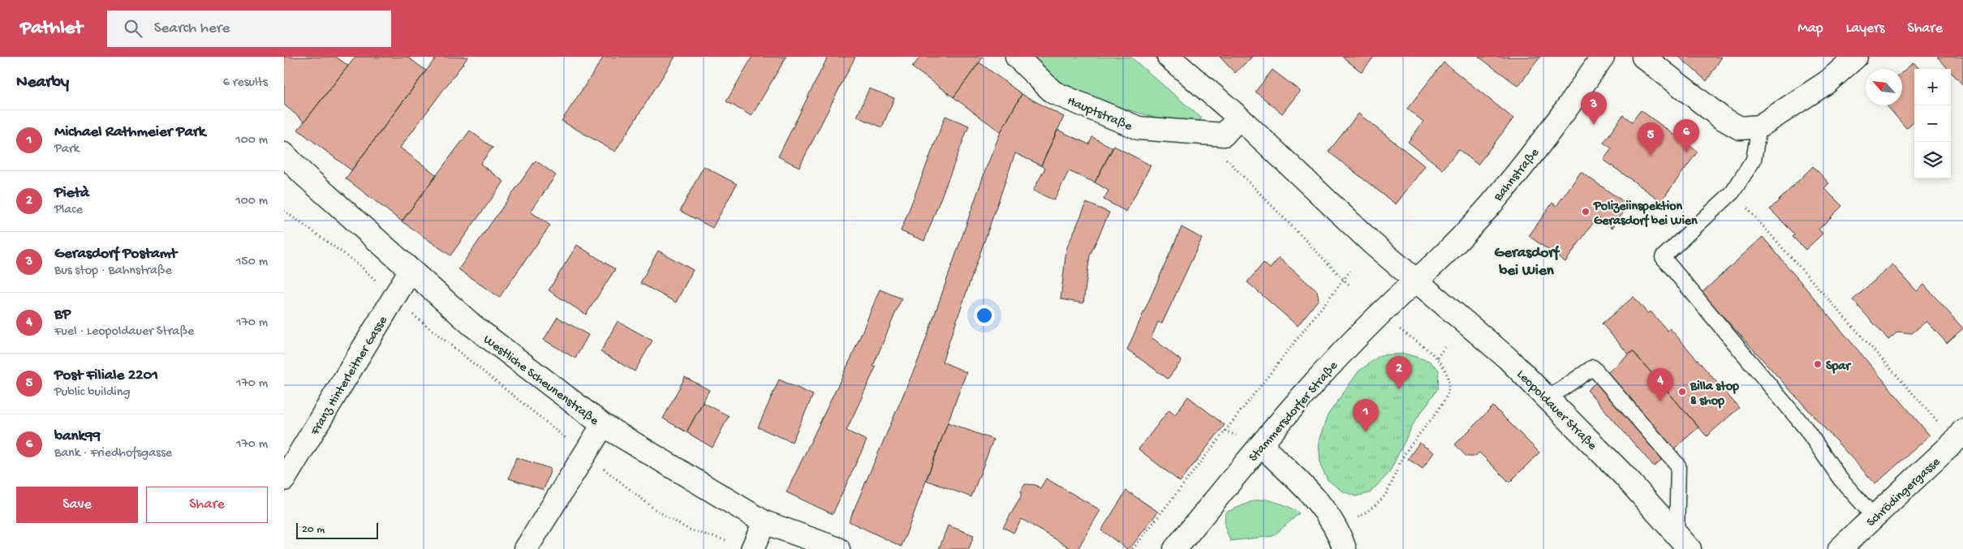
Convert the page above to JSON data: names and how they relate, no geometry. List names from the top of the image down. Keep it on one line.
{"streets":{"street":["Hauptstraße","Bahnstraße","Franz Hinterleitner Gasse","Westliche Scheunenstraße","Leopoldauer Straße","Stammersdorfer Straße","Schrödingergasse"]},"crossings":[["Bahnstraße","Leopoldauer Straße"],["Bahnstraße","Stammersdorfer Straße"],["Franz Hinterleitner Gasse","Westliche Scheunenstraße"],["Leopoldauer Straße","Stammersdorfer Straße"]],"districts":["Gerasdorf bei Wien"],"places":["Polizeiinspektion Gerasdorf bei Wien","Spar","Billa stop & shop"],"scale_bar":"20 m","north":"top left","page":{"header":"Pathlet","search":"Search here","nav":["Map","Layers","Share"],"heading":["Nearby","6 results"],"map_buttons":["+","−"],"pins":["3","6","5","2","4","1"],"list":[{"mark":"1","name":"Michael Rathmeier Park","note":"Park","value":"100 m"},{"mark":"2","name":"Pietà","note":"Place","value":"100 m"},{"mark":"3","name":"Gerasdorf Postamt","note":"Bus stop · Bahnstraße","value":"150 m"},{"mark":"4","name":"BP","note":"Fuel · Leopoldauer Straße","value":"170 m"},{"mark":"5","name":"Post Filiale 2201","note":"Public building","value":"170 m"},{"mark":"6","name":"bank99","note":"Bank · Friedhofsgasse","value":"170 m"}],"buttons":["Save","Share"],"scale":"20 m"}}
